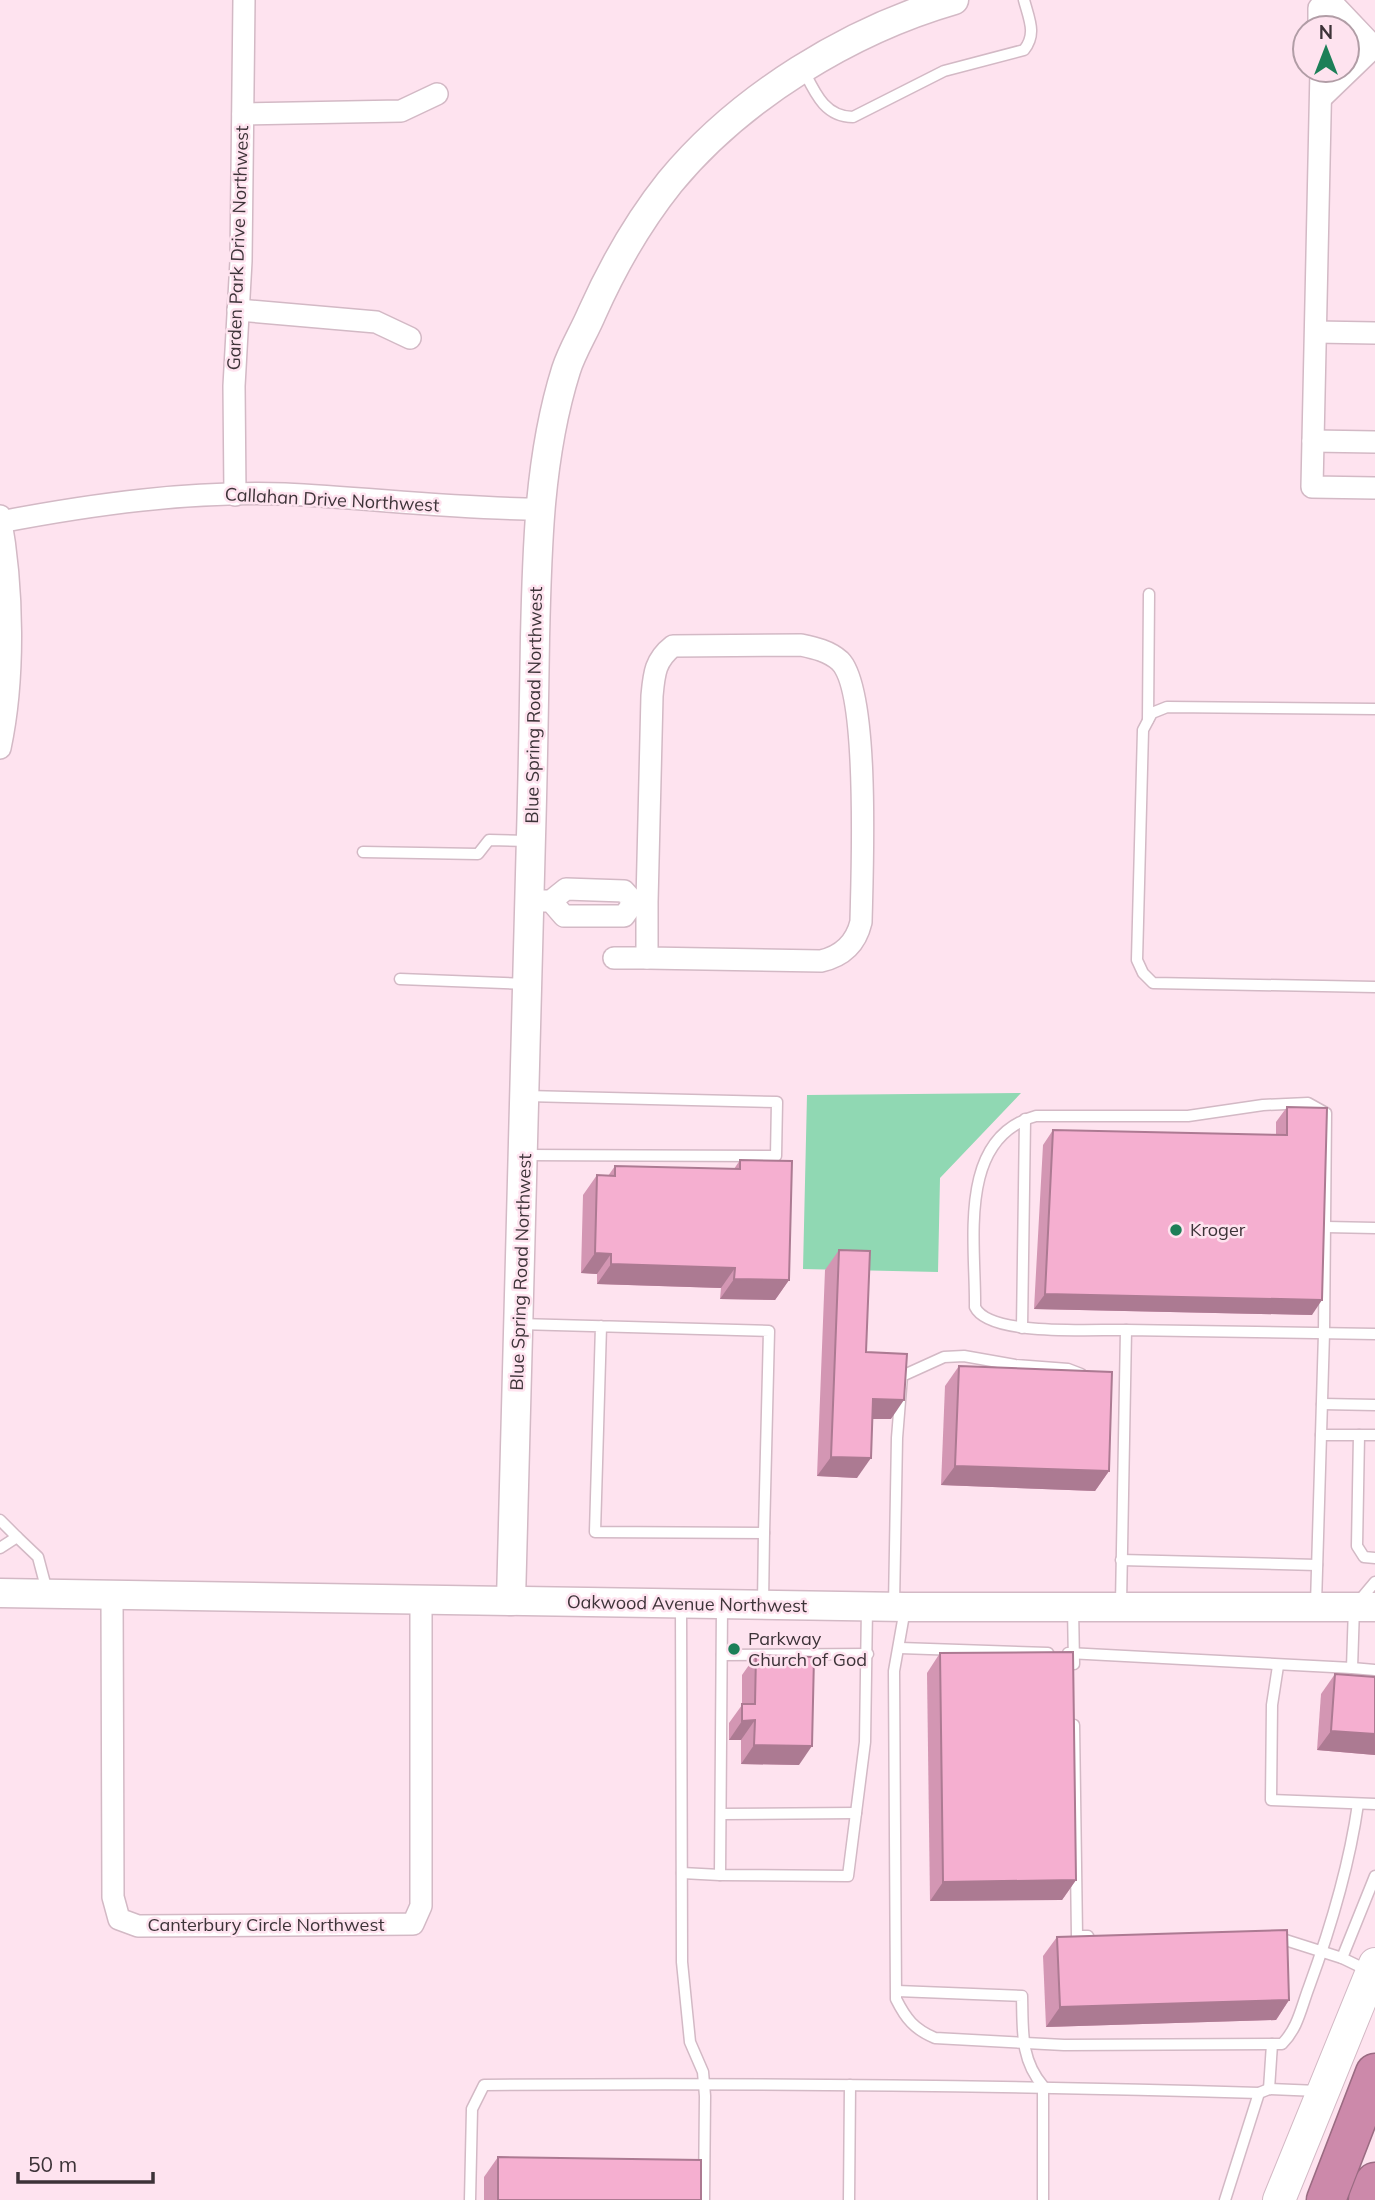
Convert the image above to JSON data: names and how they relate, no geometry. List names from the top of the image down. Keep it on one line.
{"streets":{"street":["Garden Park Drive Northwest","Callahan Drive Northwest","Blue Spring Road Northwest","Oakwood Avenue Northwest","Canterbury Circle Northwest"]},"crossings":[["Garden Park Drive Northwest","Callahan Drive Northwest"],["Callahan Drive Northwest","Blue Spring Road Northwest"],["Blue Spring Road Northwest","Oakwood Avenue Northwest"],["Oakwood Avenue Northwest","Canterbury Circle Northwest"]],"places":["Kroger","Parkway Church of God"],"scale_bar":"50 m","north":"top"}
